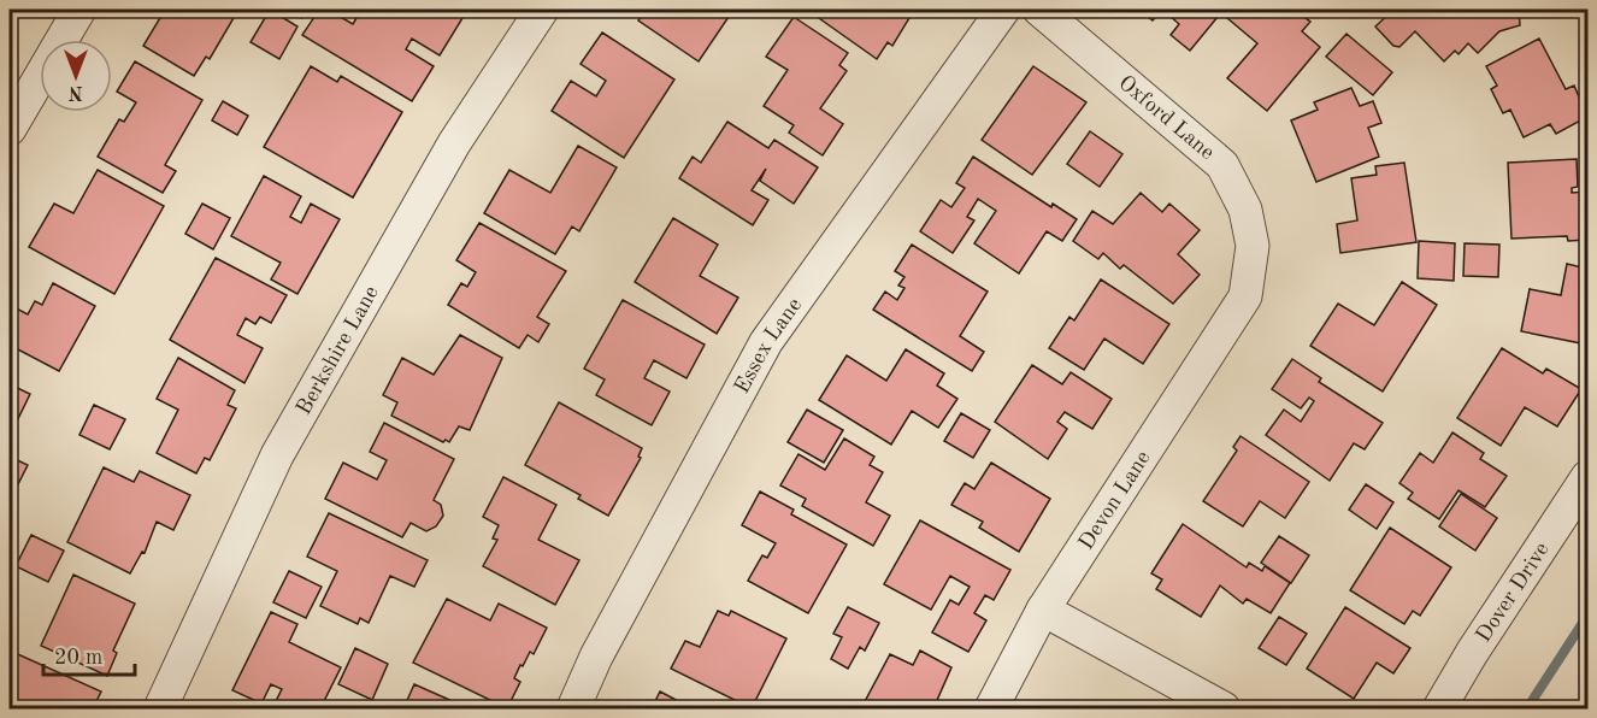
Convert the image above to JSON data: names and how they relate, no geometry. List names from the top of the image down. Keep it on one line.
{"streets":{"street":["Oxford Lane","Essex Lane","Berkshire Lane","Devon Lane","Dover Drive"]},"crossings":[["Oxford Lane","Devon Lane"]],"scale_bar":"20 m","north":"bottom"}
